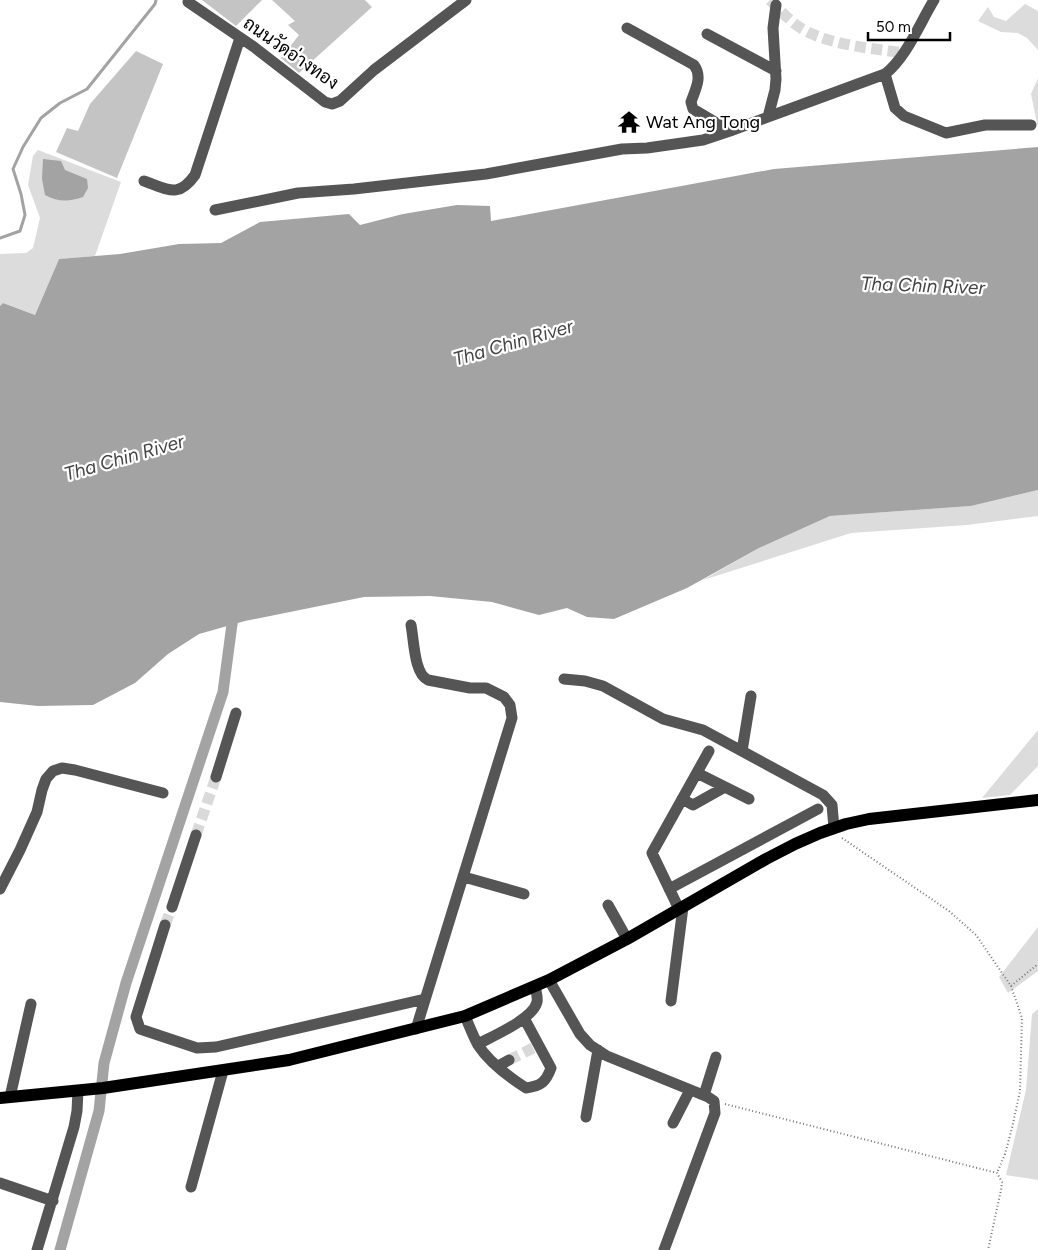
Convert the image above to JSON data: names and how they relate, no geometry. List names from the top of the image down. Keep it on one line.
{"streets":{"street":["ถนนวัดอ่างทอง"]},"water":["Tha Chin River"],"places":{"temple":["Wat Ang Tong"]},"scale_bar":"50 m"}
